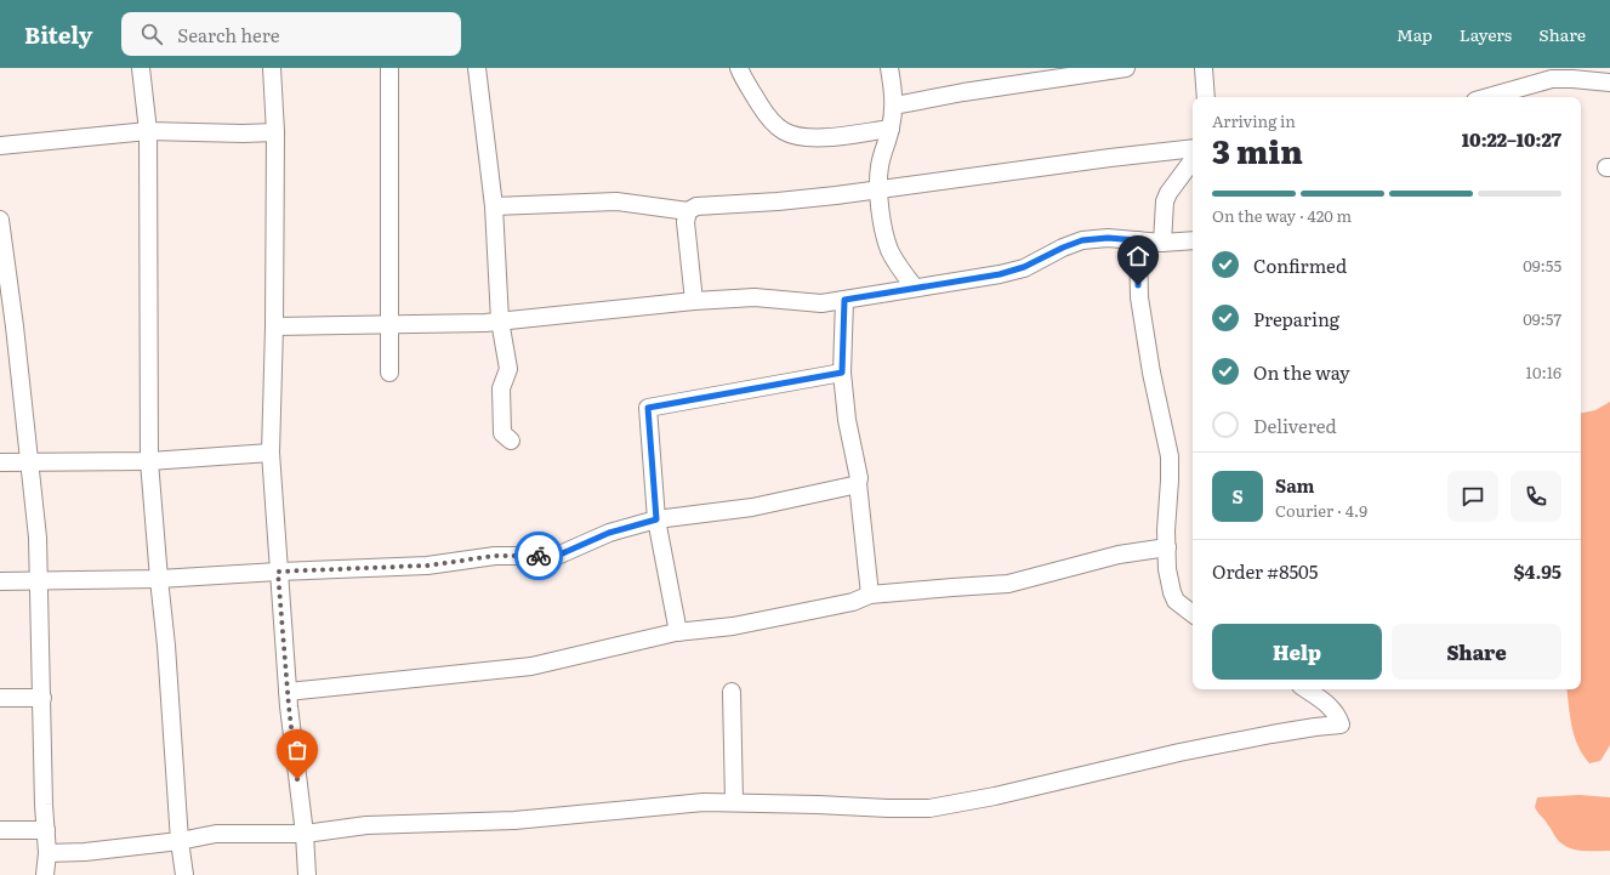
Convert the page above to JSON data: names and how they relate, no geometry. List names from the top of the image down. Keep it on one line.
{"page":{"header":"Bitely","search":"Search here","nav":["Map","Layers","Share"],"heading":["3 min","Arriving in","10:22–10:27"],"panel":["Sam","Courier · 4.9","Order #8505","$4.95"],"bar":"On the way · 420 m","list":[["Confirmed","09:55"],["Preparing","09:57"],["On the way","10:16"],"Delivered"],"round":"S","buttons":["Help","Share"]}}
